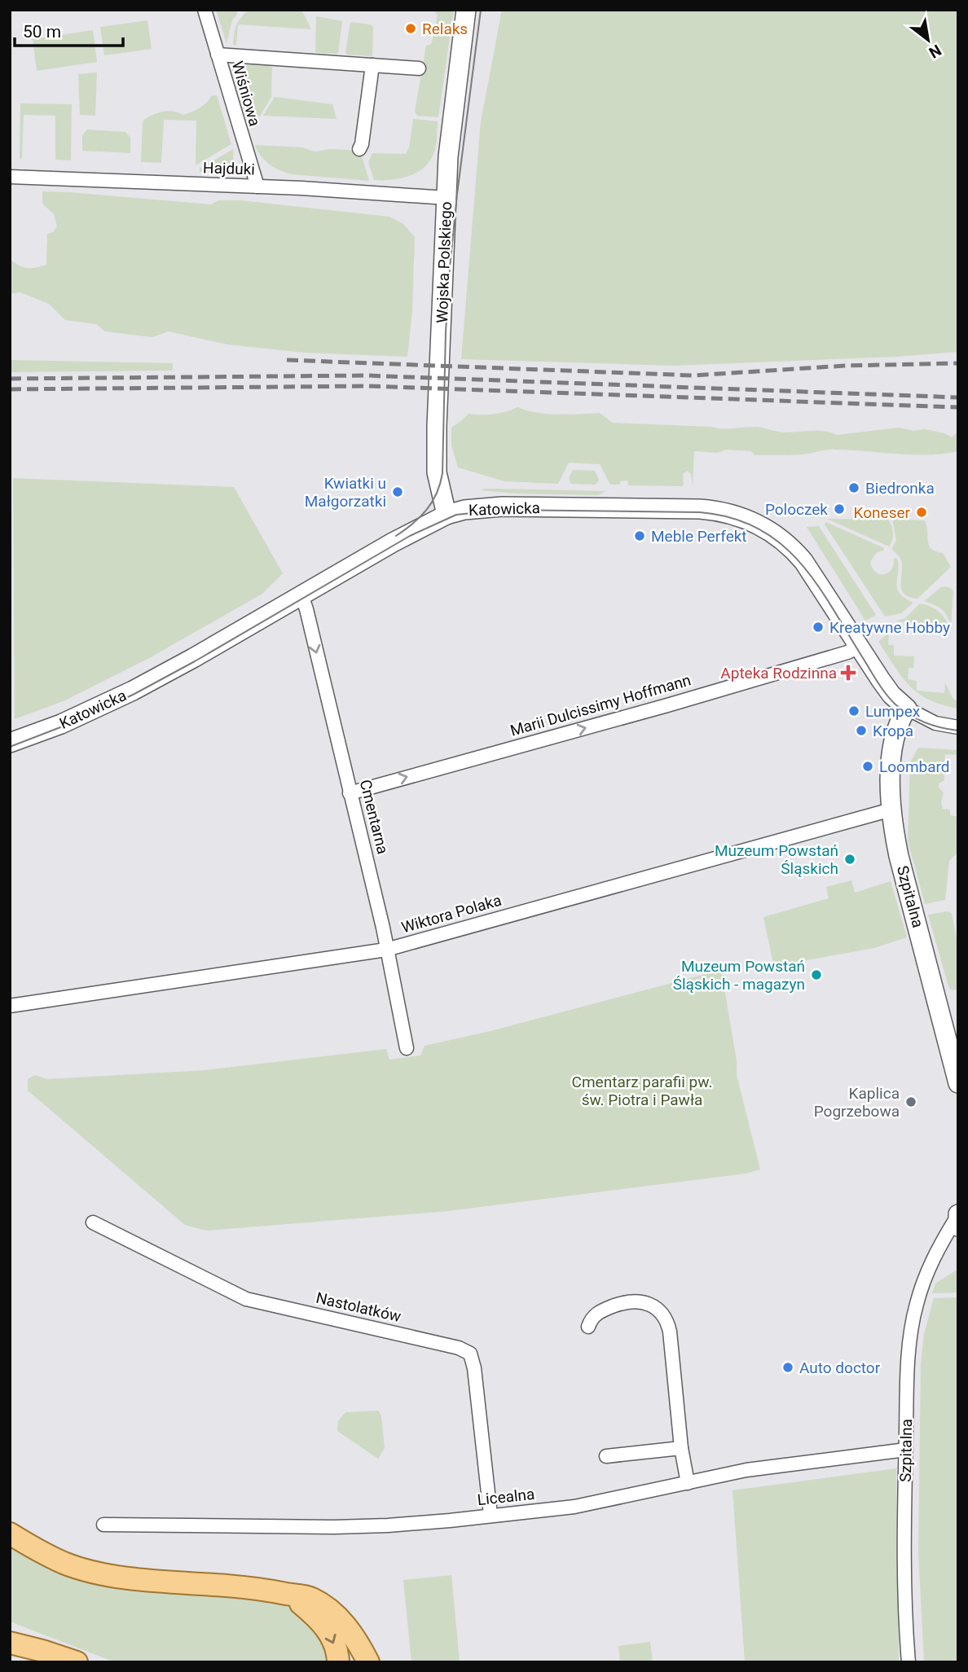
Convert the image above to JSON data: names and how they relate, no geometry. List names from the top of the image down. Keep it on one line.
{"streets":{"street":["Wiśniowa","Hajduki","Wojska Polskiego","Katowicka","Marii Dulcissimy Hoffmann","Cmentarna","Szpitalna","Wiktora Polaka","Nastolatków","Licealna"]},"crossings":[["Wiśniowa","Hajduki"],["Hajduki","Wojska Polskiego"],["Wojska Polskiego","Katowicka"],["Katowicka","Marii Dulcissimy Hoffmann"],["Katowicka","Cmentarna"],["Katowicka","Szpitalna"],["Marii Dulcissimy Hoffmann","Cmentarna"],["Cmentarna","Wiktora Polaka"],["Szpitalna","Wiktora Polaka"],["Szpitalna","Licealna"],["Nastolatków","Licealna"]],"one_way":["Marii Dulcissimy Hoffmann","Cmentarna"],"parks":["Cmentarz parafii pw. św. Piotra i Pawła"],"places":{"other":["Relaks","Biedronka","Kwiatki u Małgorzatki","Poloczek","Koneser","Meble Perfekt","Kreatywne Hobby","Lumpex","Kropa","Loombard","Muzeum Powstań Śląskich","Muzeum Powstań Śląskich - magazyn","Kaplica Pogrzebowa","Auto doctor"],"health":["Apteka Rodzinna"]},"scale_bar":"50 m","north":"bottom right"}
